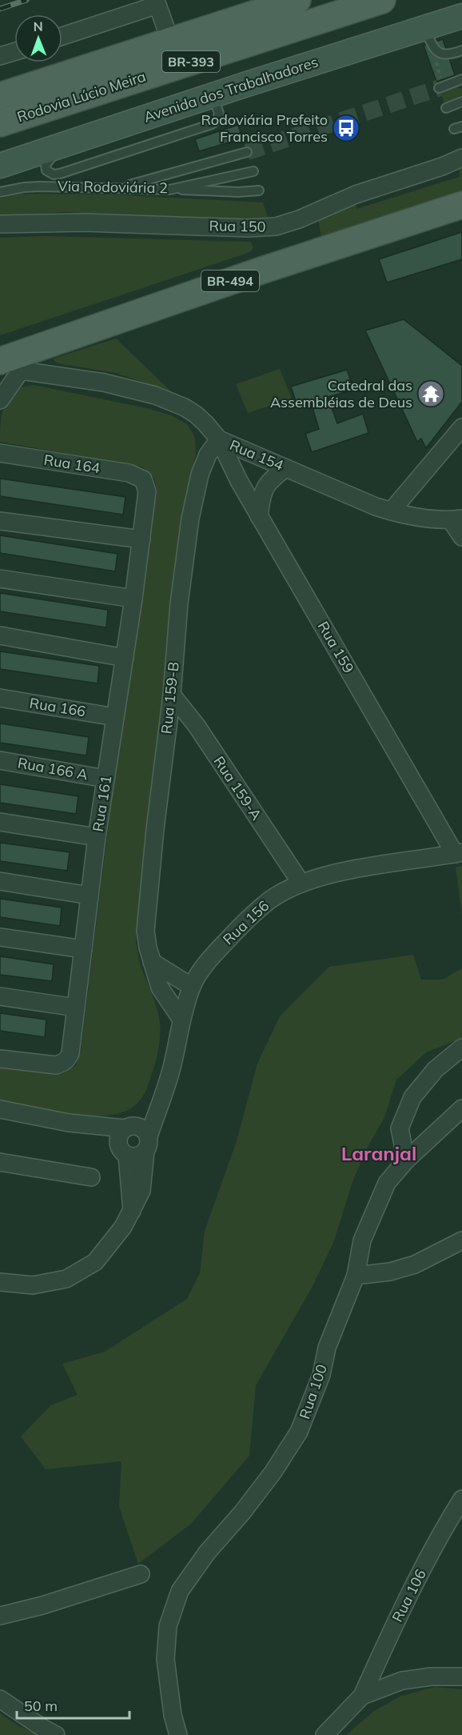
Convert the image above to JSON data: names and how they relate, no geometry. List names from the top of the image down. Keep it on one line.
{"streets":{"main road":["BR-393","Avenida dos Trabalhadores","Rodovia Lúcio Meira","BR-494"],"street":["Rua 150","Rua 154","Rua 164","Rua 159","Rua 159-B","Rua 166","Rua 166 A","Rua 159-A","Rua 161","Rua 156","Rua 100","Rua 106"],"lane":["Via Rodoviária 2"]},"crossings":[["BR-494","Rua 154"],["Rua 154","Rua 159"],["Rua 154","Rua 159-B"],["Rua 164","Rua 161"],["Rua 159","Rua 159-B"],["Rua 159","Rua 156"],["Rua 159-B","Rua 159-A"],["Rua 159-B","Rua 156"],["Rua 166","Rua 161"],["Rua 166 A","Rua 161"],["Rua 159-A","Rua 156"]],"districts":["Laranjal"],"places":{"bus stop":["Rodoviária Prefeito Francisco Torres"],"temple":["Catedral das Assembléias de Deus"]},"scale_bar":"50 m","north":"top"}
